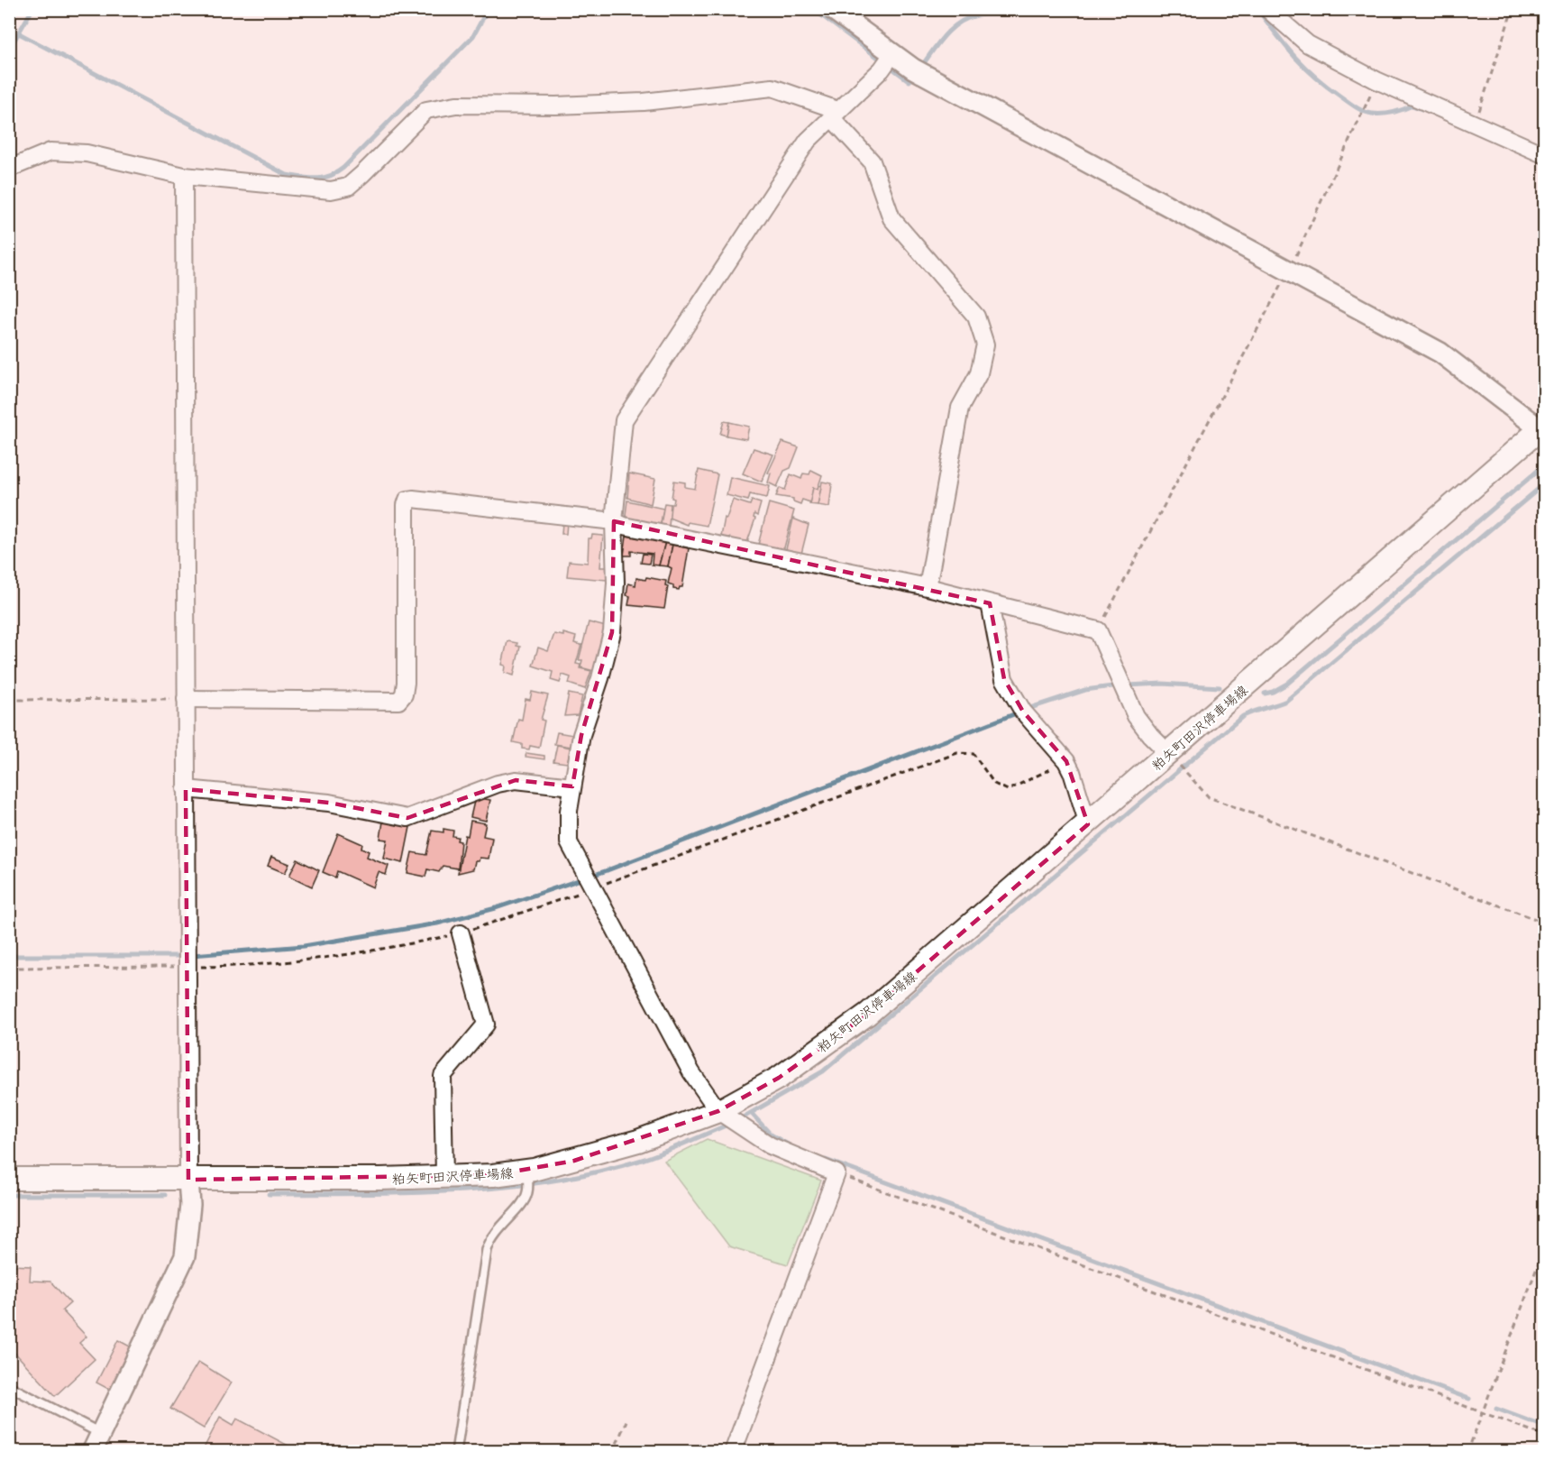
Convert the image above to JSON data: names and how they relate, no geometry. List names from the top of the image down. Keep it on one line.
{"streets":{"main road":["粕矢町田沢停車場線"]}}
